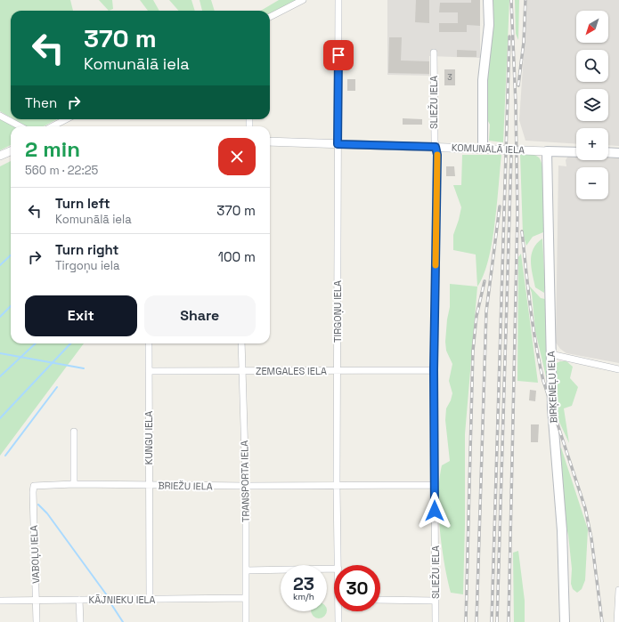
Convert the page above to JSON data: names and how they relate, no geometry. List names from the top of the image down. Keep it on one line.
{"streets":{"main road":["KOMUNĀLĀ IELA","BIRĶENEĻU IELA"],"street":["SLIEŽU IELA","TIRGOŅU IELA","ZEMGALES IELA","KUNGU IELA","TRANSPORTA IELA","BRIEŽU IELA","VABOĻU IELA","KĀJNIEKU IELA"]},"crossings":[["SLIEŽU IELA","KOMUNĀLĀ IELA"],["SLIEŽU IELA","ZEMGALES IELA"],["SLIEŽU IELA","BRIEŽU IELA"],["KOMUNĀLĀ IELA","TIRGOŅU IELA"],["KOMUNĀLĀ IELA","BIRĶENEĻU IELA"],["TIRGOŅU IELA","ZEMGALES IELA"],["TIRGOŅU IELA","BRIEŽU IELA"],["ZEMGALES IELA","KUNGU IELA"],["ZEMGALES IELA","TRANSPORTA IELA"],["KUNGU IELA","BRIEŽU IELA"],["KUNGU IELA","KĀJNIEKU IELA"],["TRANSPORTA IELA","BRIEŽU IELA"],["TRANSPORTA IELA","KĀJNIEKU IELA"],["BRIEŽU IELA","VABOĻU IELA"],["VABOĻU IELA","KĀJNIEKU IELA"]],"house_numbers":["3"],"north":"bottom left","page":{"map_buttons":["+","−"],"turn":["370 m","Komunālā iela"],"then":"Then","heading":["2 min","560 m · 22:25"],"list":[{"name":"Turn left","note":"Komunālā iela","value":"370 m"},{"name":"Turn right","note":"Tirgoņu iela","value":"100 m"}],"buttons":["Exit","Share"],"speed":"23 km/h","limit":"30"}}
